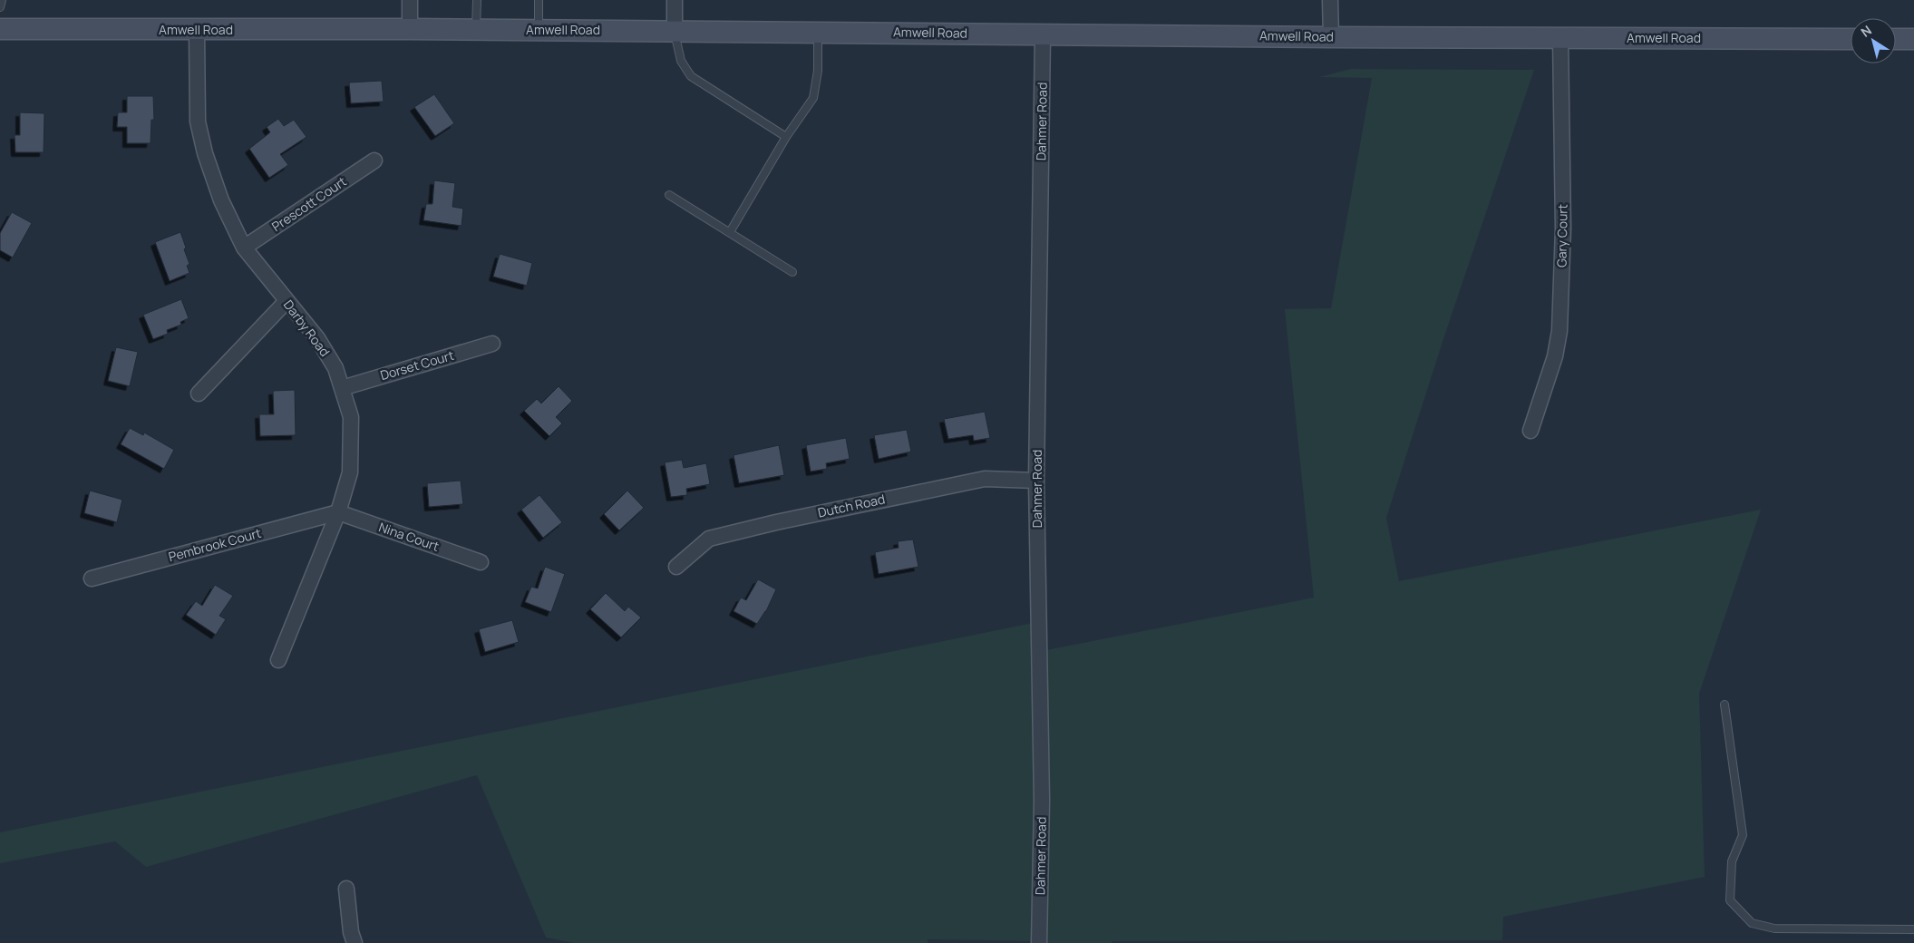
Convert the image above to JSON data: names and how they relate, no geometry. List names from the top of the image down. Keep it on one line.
{"streets":{"main road":["Amwell Road"],"street":["Dahmer Road","Prescott Court","Gary Court","Darby Road","Dorset Court","Dutch Road","Nina Court","Pembrook Court"]},"crossings":[["Amwell Road","Dahmer Road"],["Amwell Road","Gary Court"],["Amwell Road","Darby Road"],["Dahmer Road","Dutch Road"],["Prescott Court","Darby Road"],["Darby Road","Dorset Court"],["Darby Road","Nina Court"],["Darby Road","Pembrook Court"],["Nina Court","Pembrook Court"]],"north":"top left"}
